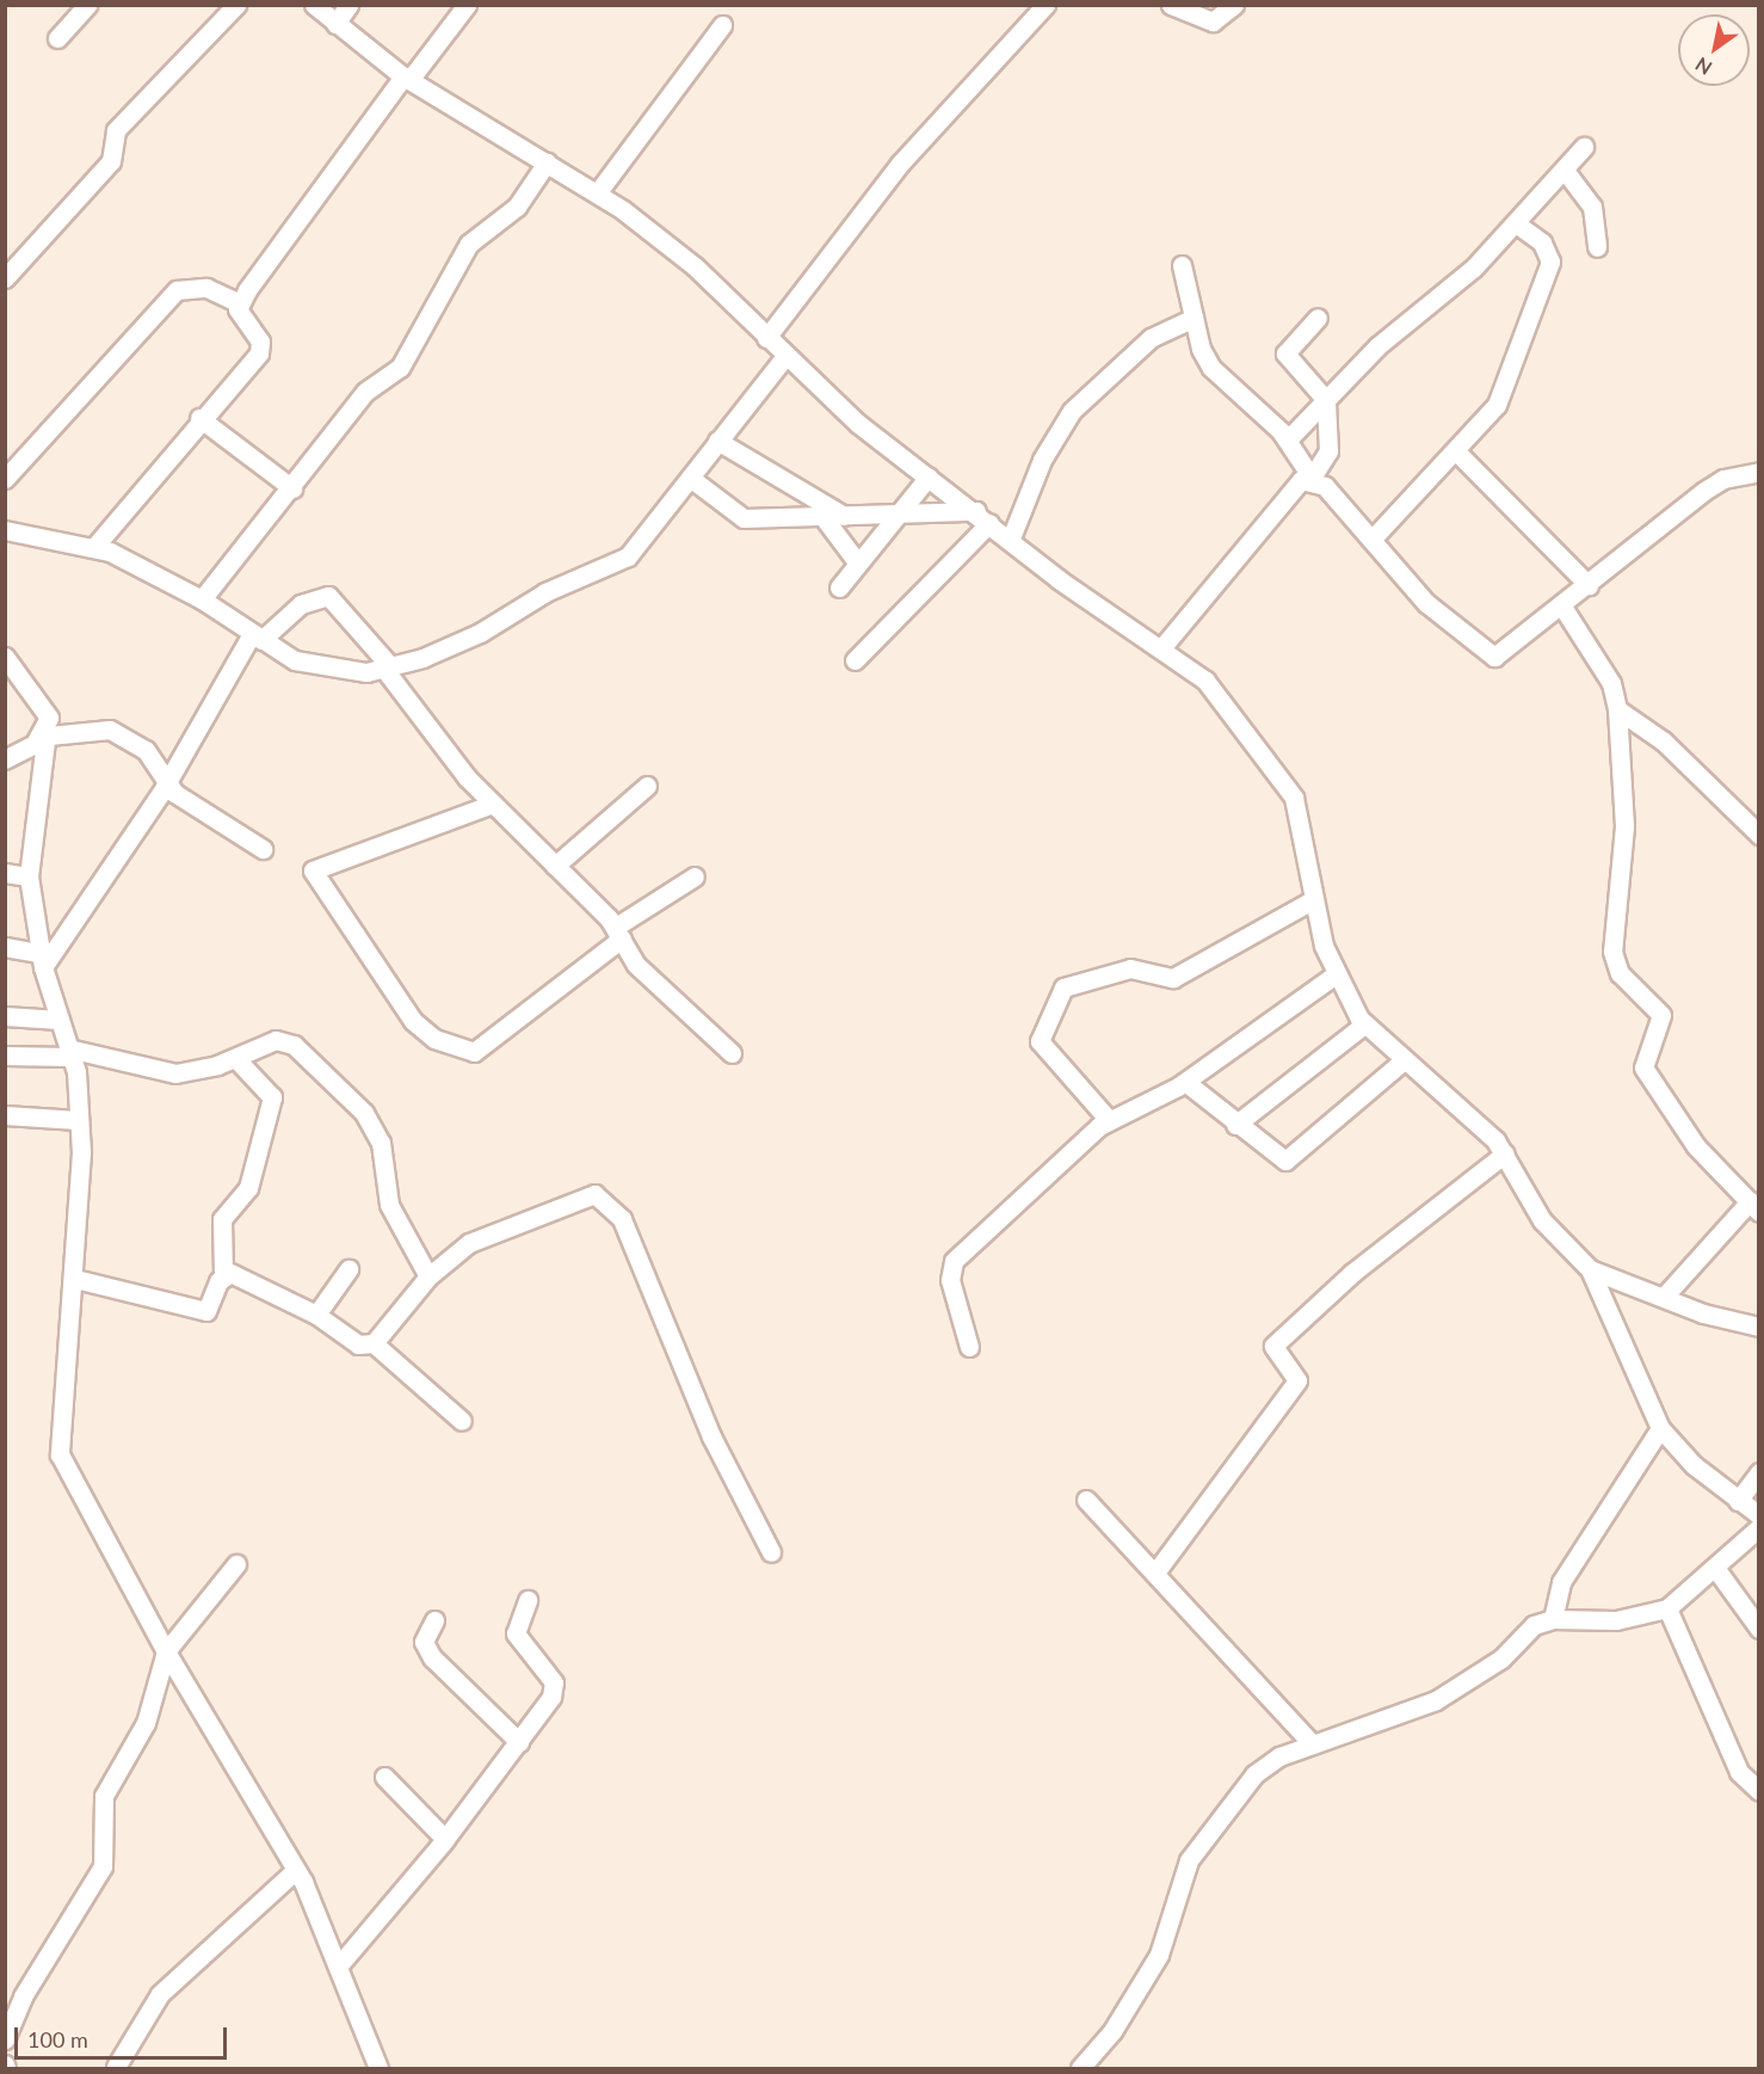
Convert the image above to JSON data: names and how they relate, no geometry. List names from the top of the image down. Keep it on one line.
{"scale_bar":"100 m","north":"bottom left"}
